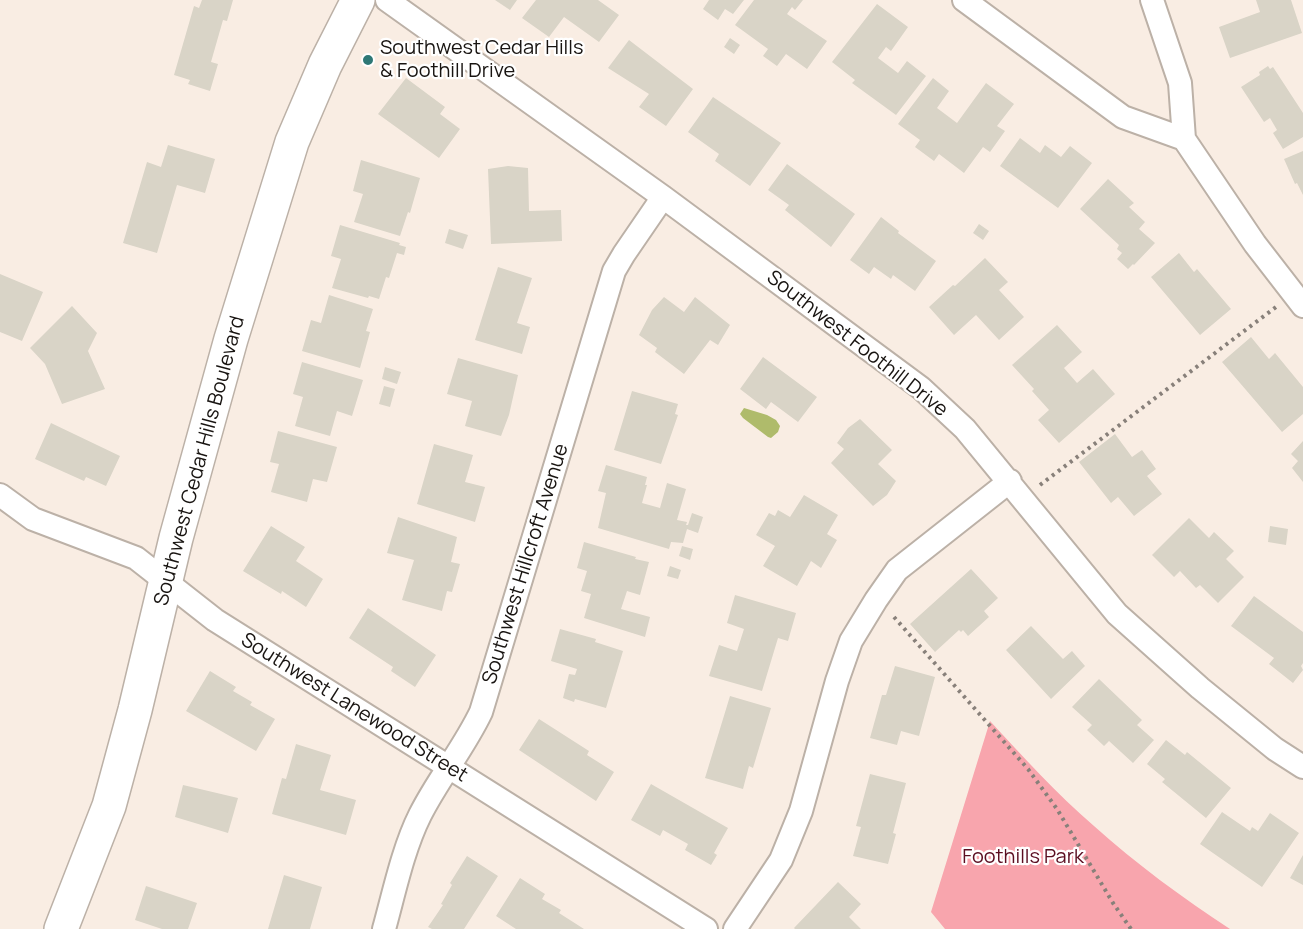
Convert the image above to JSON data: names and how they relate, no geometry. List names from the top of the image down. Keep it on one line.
{"streets":{"main road":["Southwest Cedar Hills Boulevard"],"street":["Southwest Foothill Drive","Southwest Hillcroft Avenue","Southwest Lanewood Street"]},"crossings":[["Southwest Foothill Drive","Southwest Hillcroft Avenue"],["Southwest Cedar Hills Boulevard","Southwest Lanewood Street"],["Southwest Hillcroft Avenue","Southwest Lanewood Street"]],"parks":["Foothills Park"],"places":["Southwest Cedar Hills & Foothill Drive"]}
